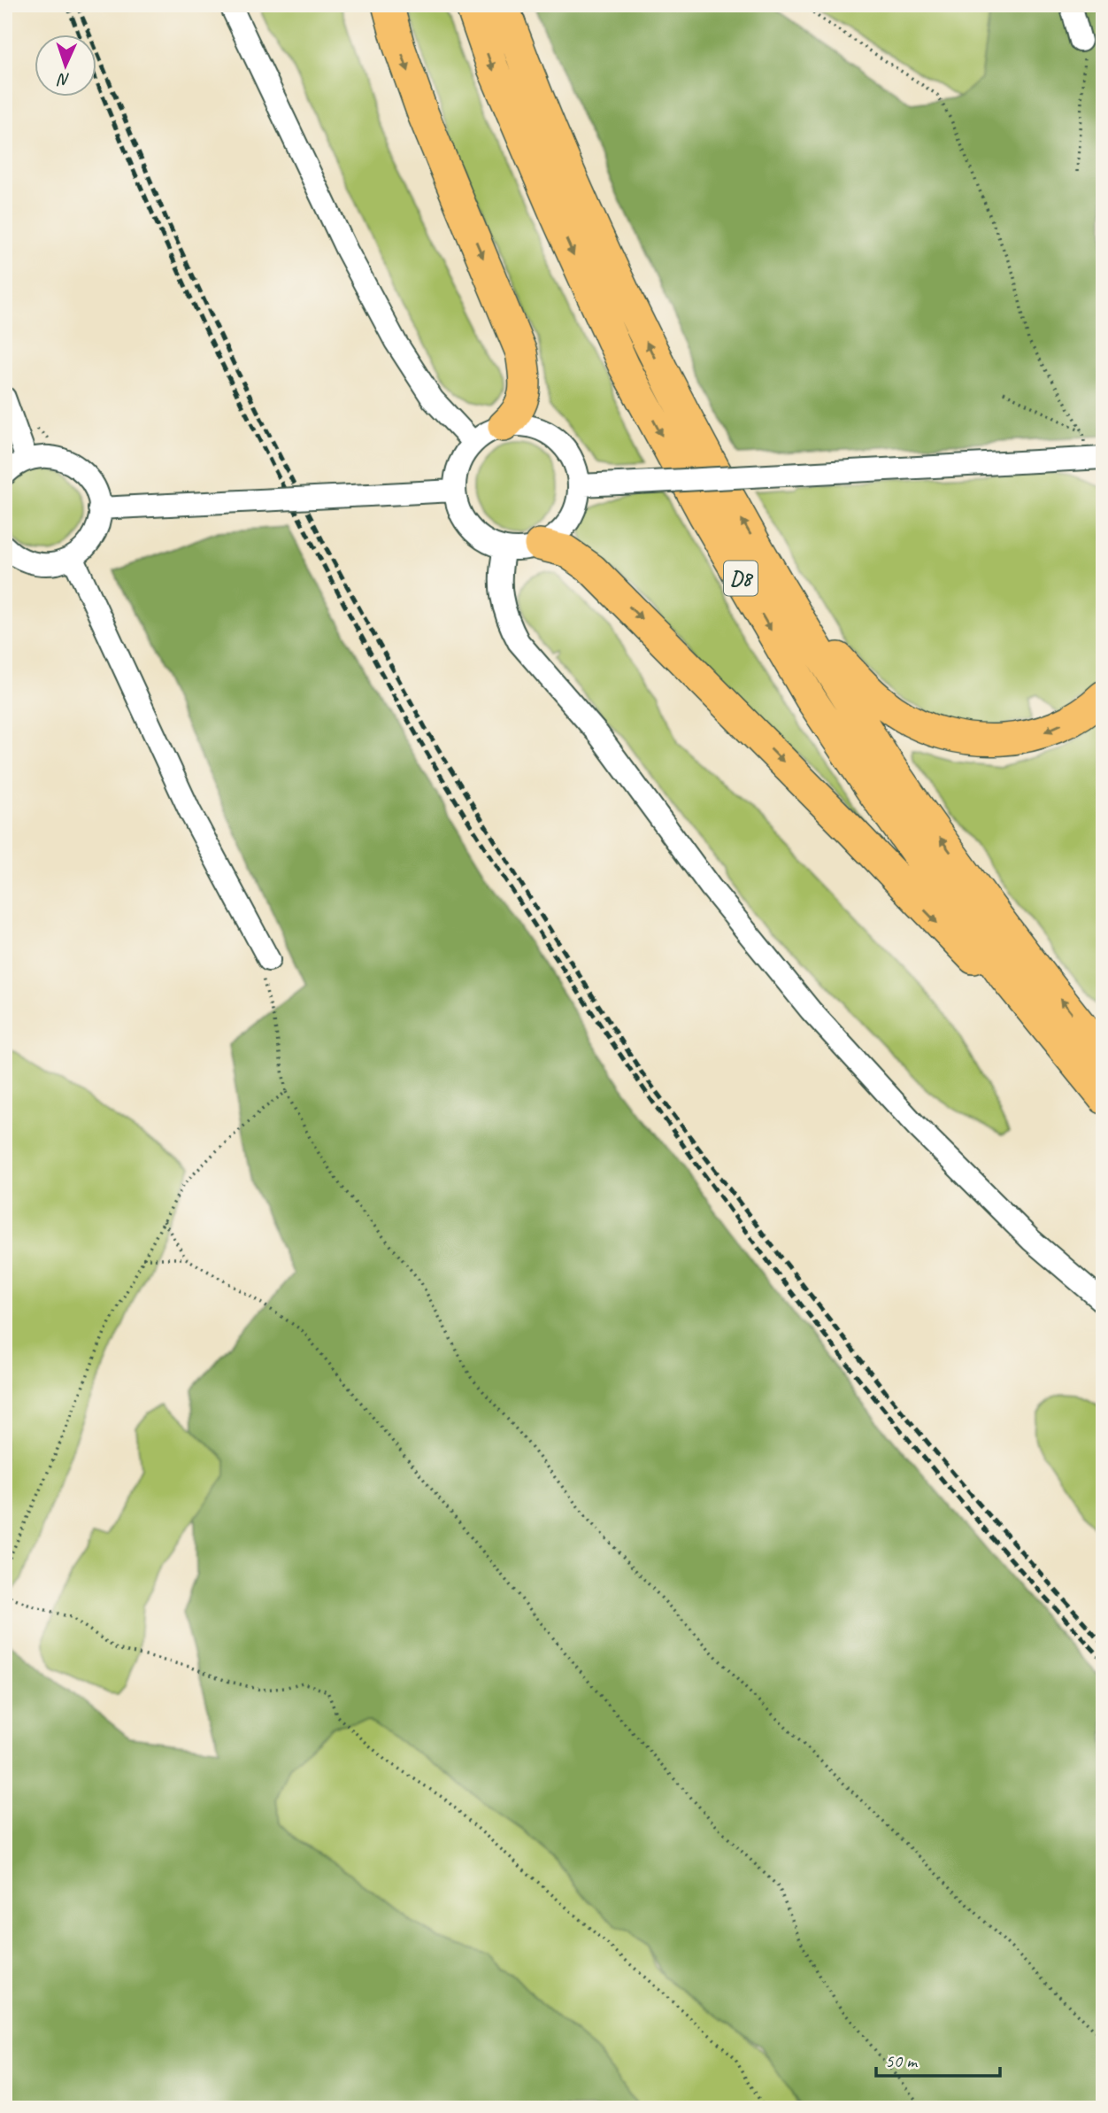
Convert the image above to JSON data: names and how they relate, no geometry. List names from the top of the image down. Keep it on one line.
{"streets":{"highway":["D8"]},"scale_bar":"50 m","north":"bottom"}
